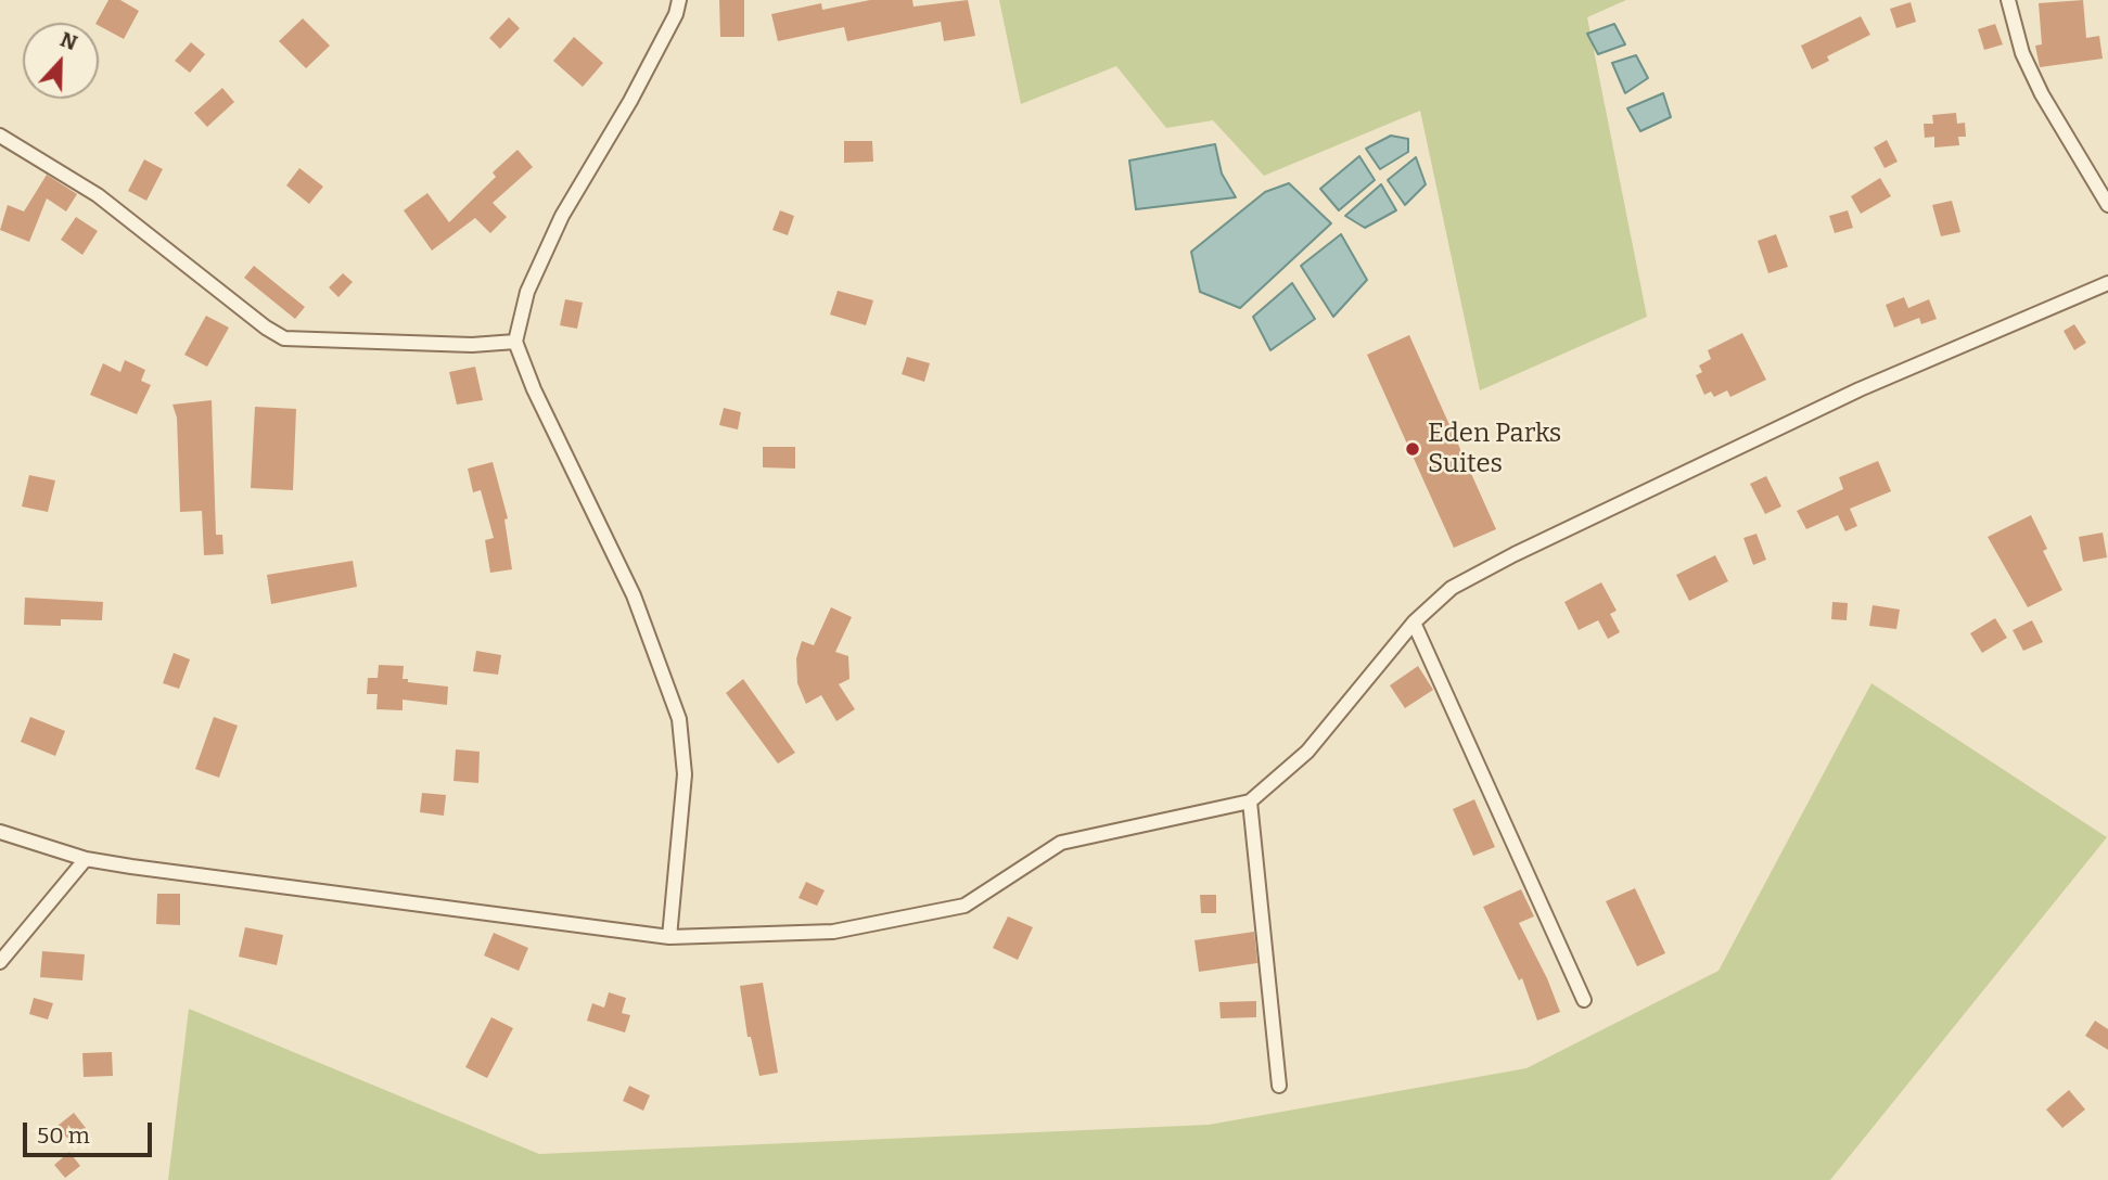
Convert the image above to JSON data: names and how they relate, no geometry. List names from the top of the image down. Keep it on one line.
{"places":["Eden Parks Suites"],"scale_bar":"50 m","north":"top"}
